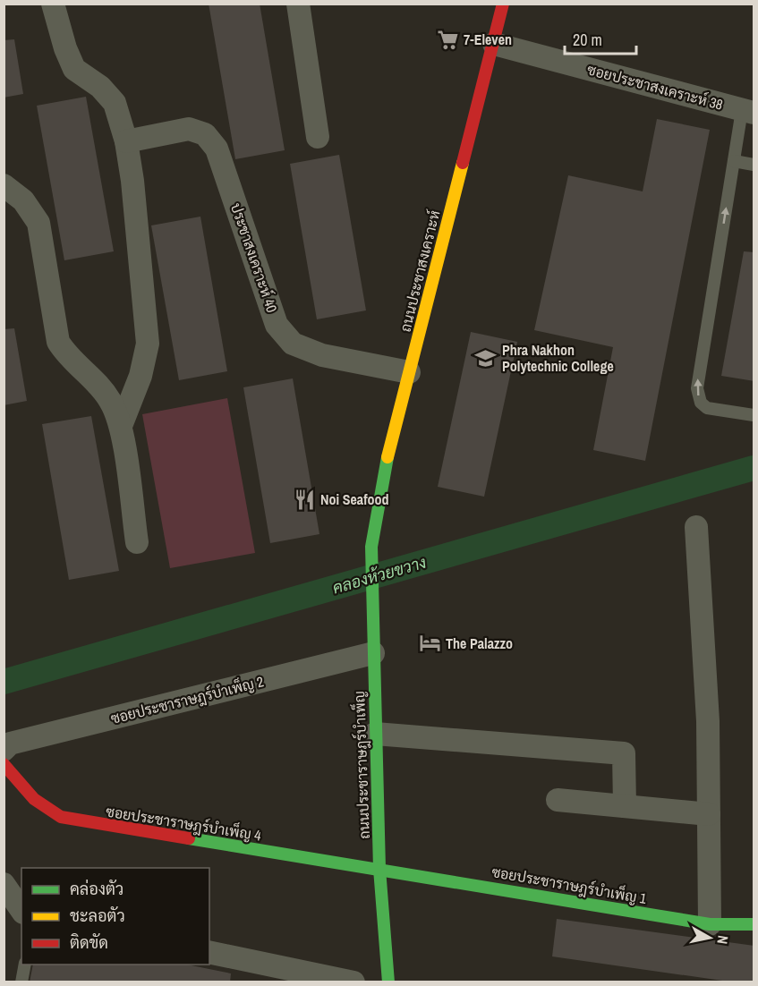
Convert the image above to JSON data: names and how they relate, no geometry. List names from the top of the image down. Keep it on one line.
{"streets":{"main road":["ถนนประชาสงเคราะห์","ถนนประชาราษฎร์บำเพ็ญ","ซอยประชาราษฎร์บำเพ็ญ 4","ซอยประชาราษฎร์บำเพ็ญ 1"],"street":["ซอยประชาสงเคราะห์ 38","ประชาสงเคราะห์ 40","ซอยประชาราษฎร์บำเพ็ญ 2"]},"crossings":[["ซอยประชาสงเคราะห์ 38","ถนนประชาสงเคราะห์"],["ประชาสงเคราะห์ 40","ถนนประชาสงเคราะห์"],["ถนนประชาสงเคราะห์","ถนนประชาราษฎร์บำเพ็ญ"],["ซอยประชาราษฎร์บำเพ็ญ 2","ถนนประชาราษฎร์บำเพ็ญ"],["ถนนประชาราษฎร์บำเพ็ญ","ซอยประชาราษฎร์บำเพ็ญ 4"],["ถนนประชาราษฎร์บำเพ็ญ","ซอยประชาราษฎร์บำเพ็ญ 1"],["ซอยประชาราษฎร์บำเพ็ญ 4","ซอยประชาราษฎร์บำเพ็ญ 1"]],"water":["คลองห้วยขวาง"],"places":{"supermarket":["7-Eleven"],"school or university":["Phra Nakhon Polytechnic College"],"restaurant":["Noi Seafood"],"hotel":["The Palazzo"]},"legend":["คล่องตัว","ชะลอตัว","ติดขัด"],"scale_bar":"20 m","north":"right"}
